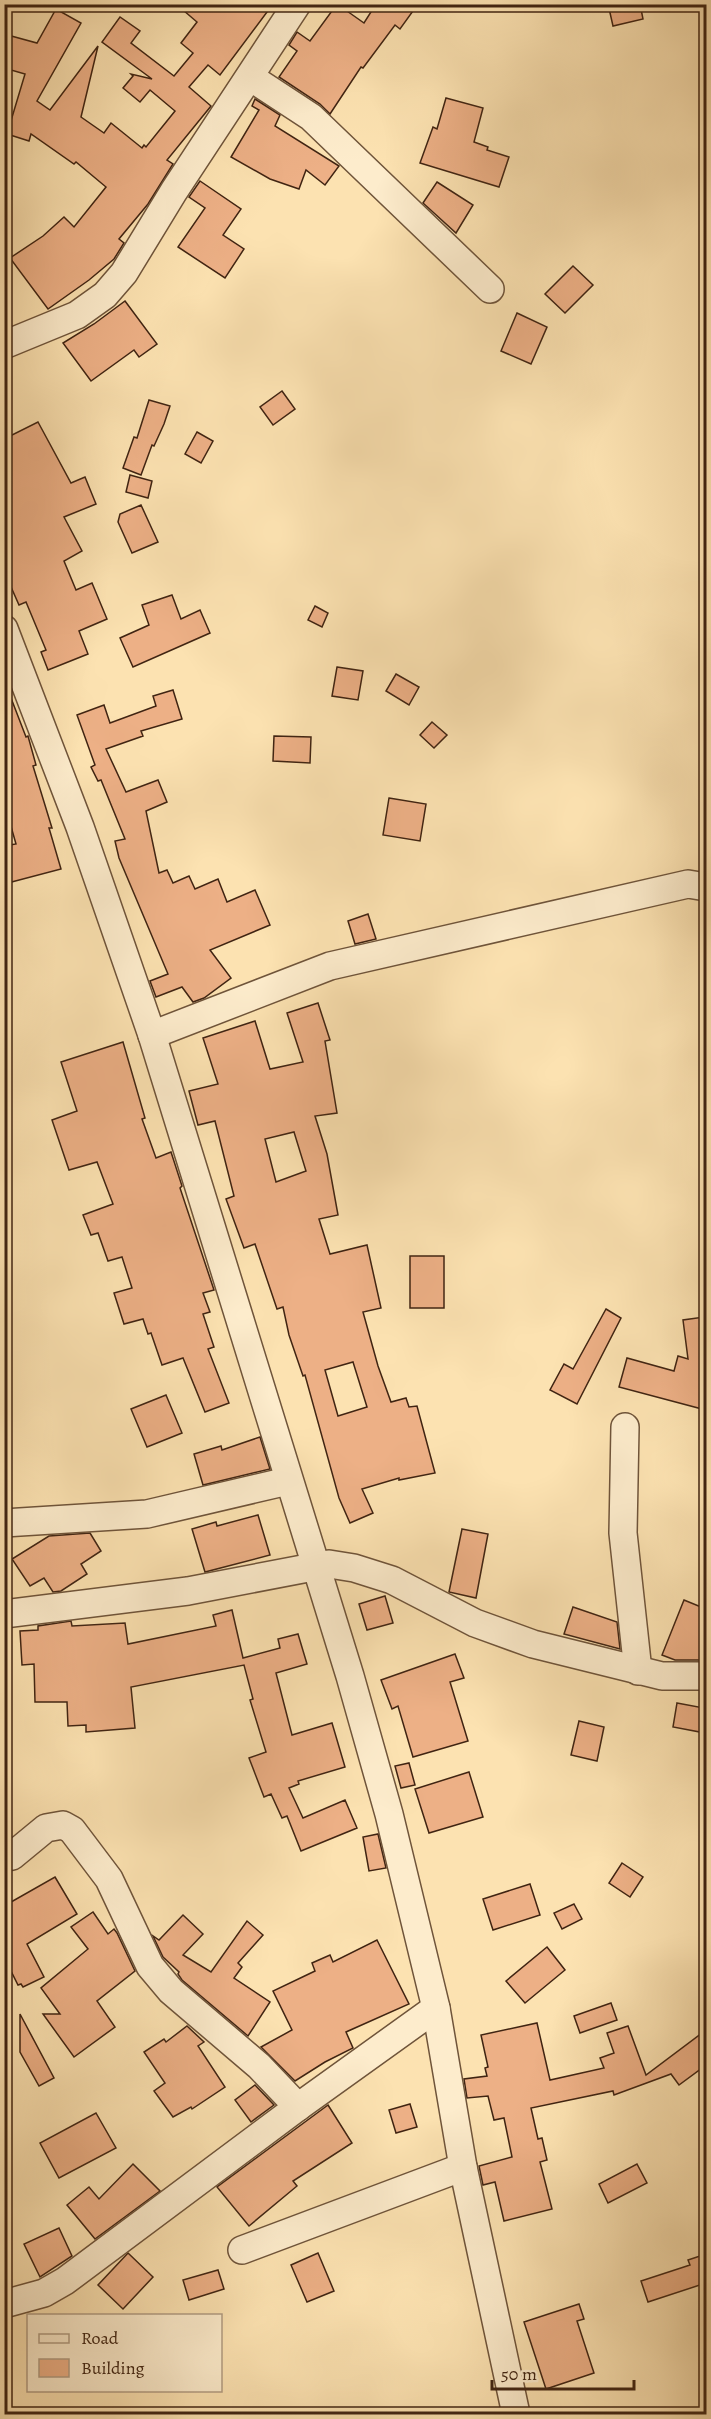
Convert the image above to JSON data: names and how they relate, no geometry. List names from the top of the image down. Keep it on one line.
{"legend":["Road","Building"],"scale_bar":"50 m"}
